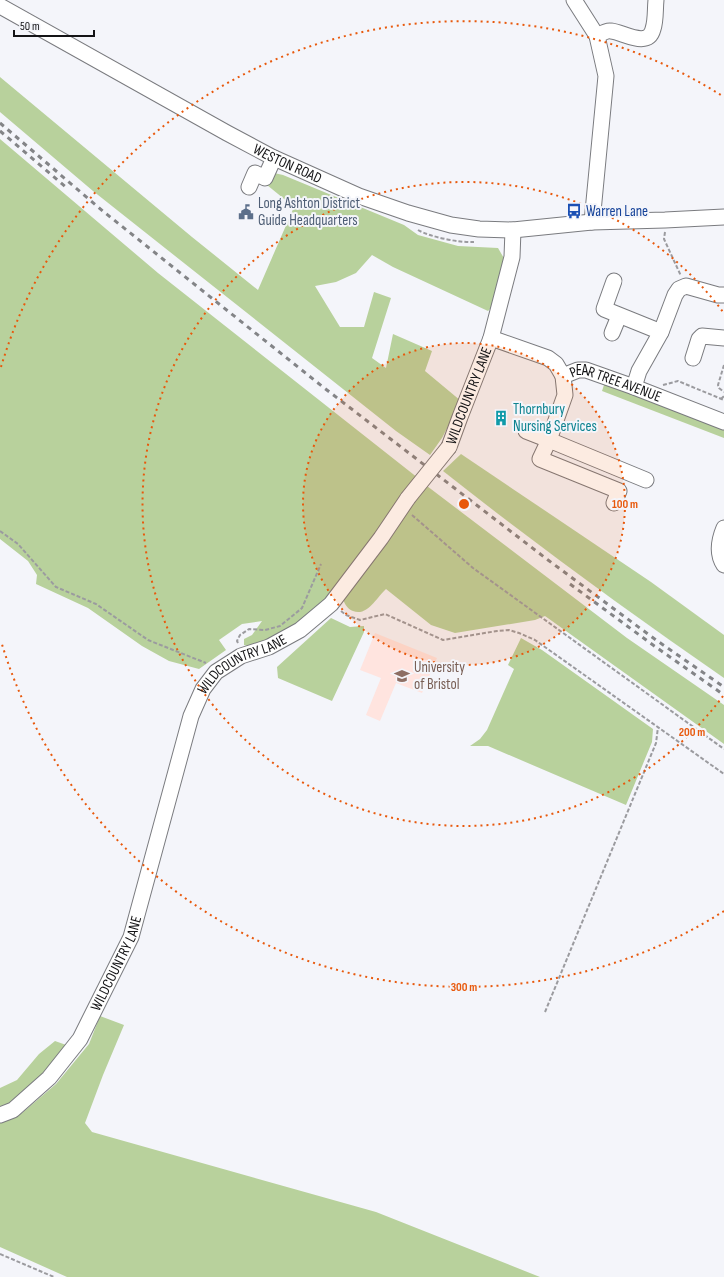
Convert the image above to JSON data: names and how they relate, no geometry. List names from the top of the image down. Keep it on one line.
{"streets":{"street":["WESTON ROAD","PEAR TREE AVENUE","WILDCOUNTRY LANE"]},"crossings":[["WESTON ROAD","WILDCOUNTRY LANE"],["PEAR TREE AVENUE","WILDCOUNTRY LANE"]],"places":{"bus stop":["Warren Lane"],"public building":["Long Ashton District Guide Headquarters"],"building":["Thornbury Nursing Services"],"school or university":["University of Bristol"]},"scale_bar":"50 m","rings":["100 m","200 m","300 m"]}
